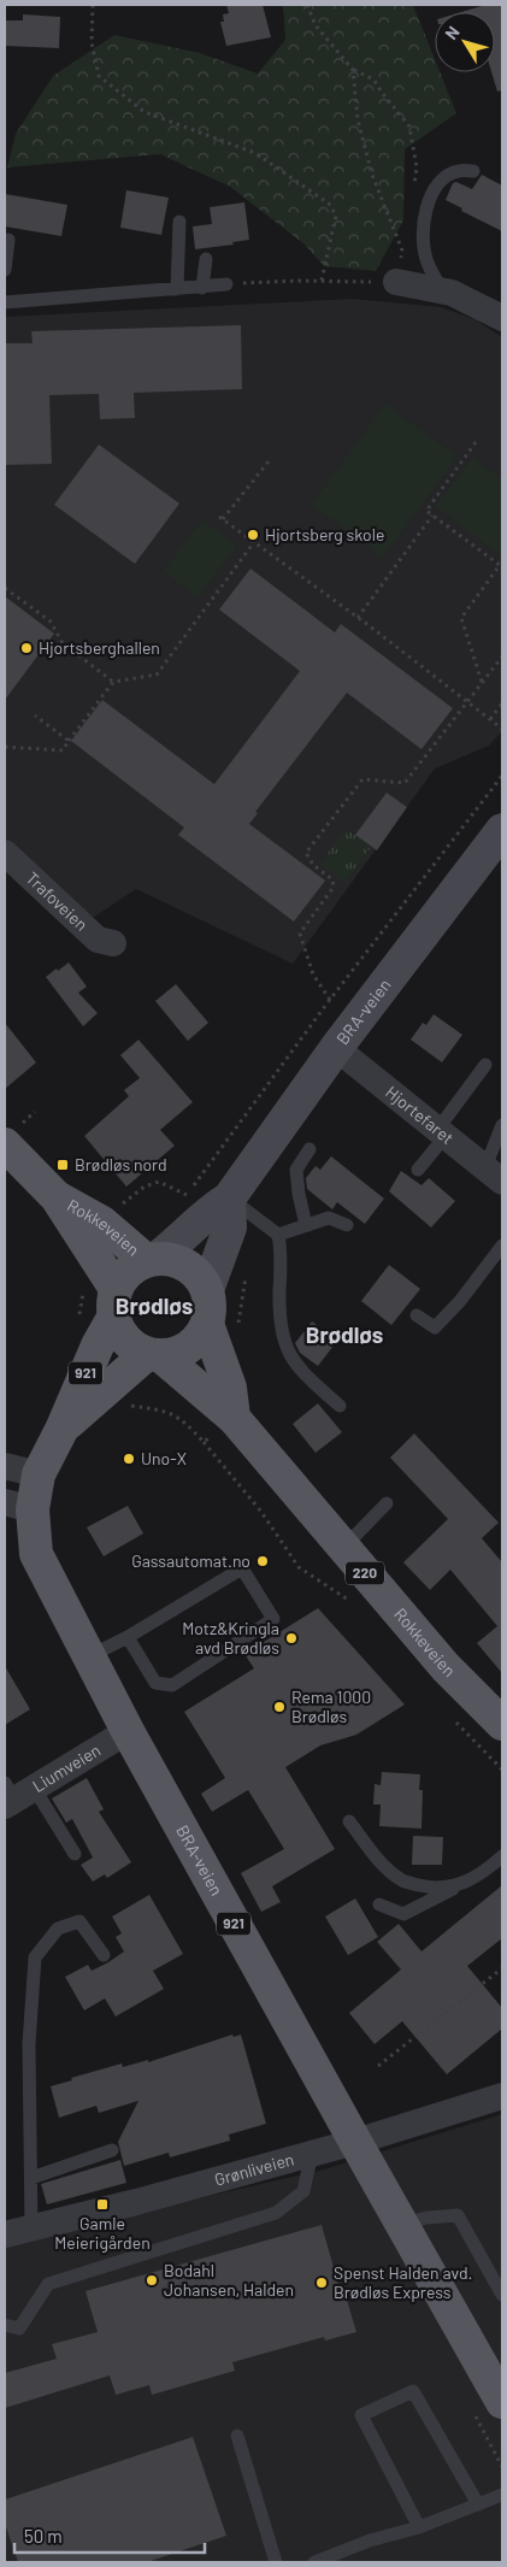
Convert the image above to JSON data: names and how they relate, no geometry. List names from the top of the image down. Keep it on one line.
{"streets":{"main road":["BRA-veien","Rokkeveien","921","220"],"street":["Trafoveien","Hjortefaret","Liumveien","Grønliveien"]},"crossings":[["BRA-veien","Hjortefaret"],["BRA-veien","Rokkeveien"],["BRA-veien","220"],["BRA-veien","Liumveien"],["BRA-veien","Grønliveien"],["Rokkeveien","220"]],"districts":["Brødløs","Brødløs"],"places":{"other":["Hjortsberg skole","Hjortsberghallen","Uno-X","Gassautomat.no","Motz&Kringla avd Brødløs","Rema 1000 Brødløs","Bodahl Johansen, Halden","Spenst Halden avd. Brødløs Express"],"transit":["Brødløs nord","Gamle Meierigården"]},"scale_bar":"50 m","north":"top left"}
